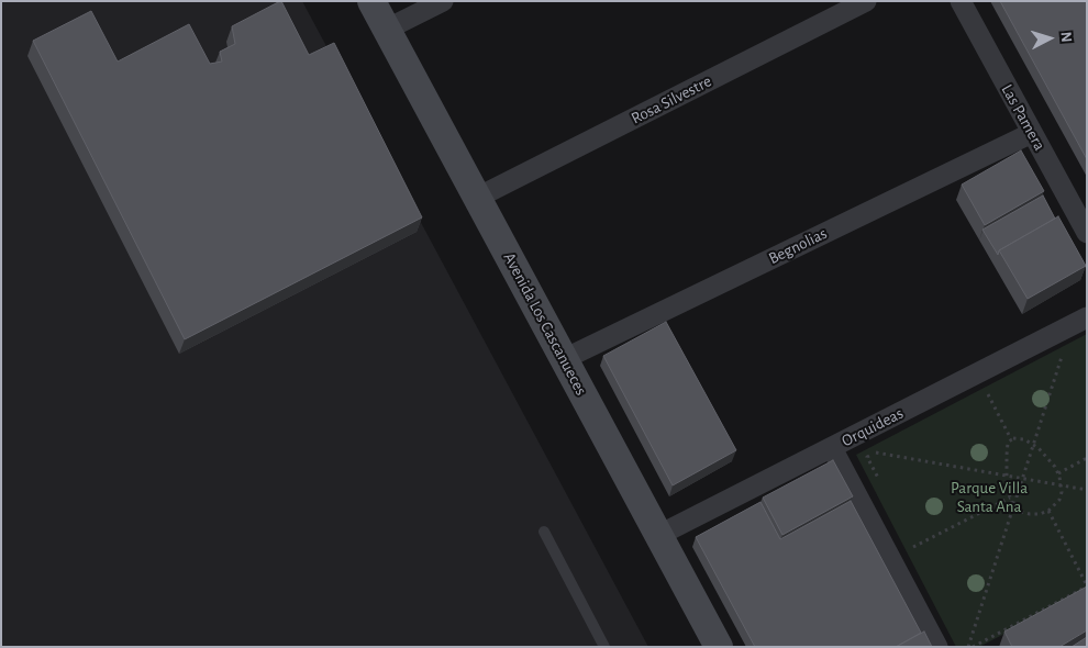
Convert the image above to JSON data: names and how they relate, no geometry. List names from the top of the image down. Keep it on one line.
{"streets":{"street":["Rosa Silvestre","Las Pamera","Begnolias","Avenida Los Cascanueces","Orquideas"]},"crossings":[["Rosa Silvestre","Avenida Los Cascanueces"],["Las Pamera","Begnolias"],["Begnolias","Avenida Los Cascanueces"],["Avenida Los Cascanueces","Orquideas"]],"parks":["Parque Villa Santa Ana"],"north":"right"}
